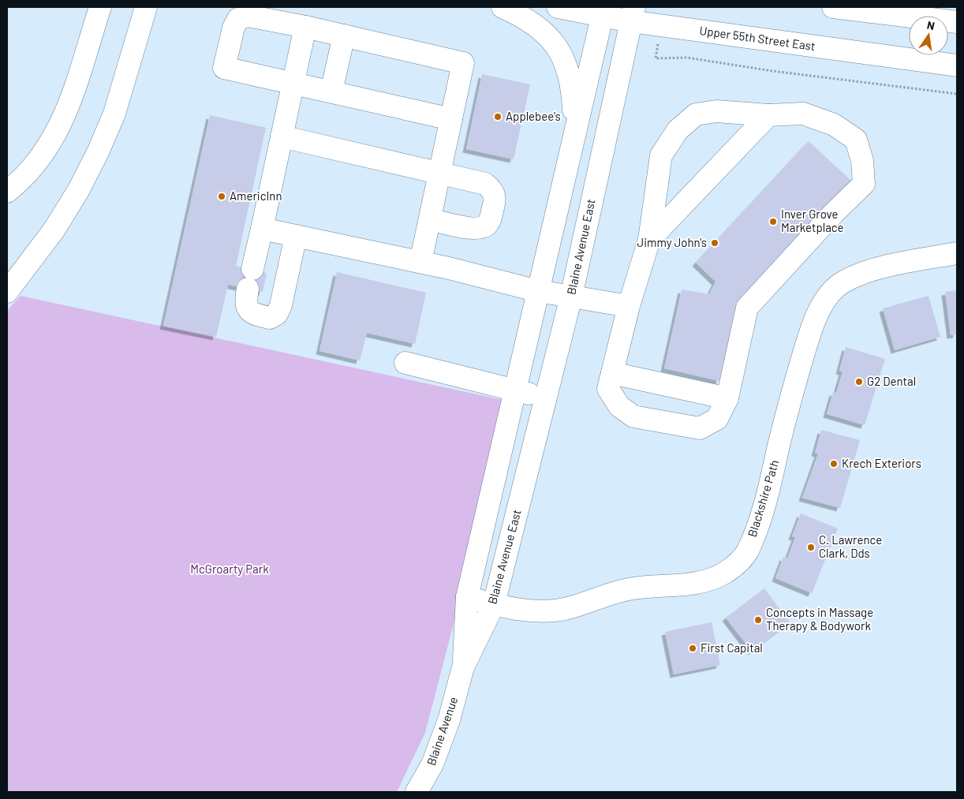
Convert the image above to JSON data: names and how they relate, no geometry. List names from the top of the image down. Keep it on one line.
{"streets":{"main road":["Upper 55th Street East","Blaine Avenue East","Blackshire Path","Blaine Avenue"]},"crossings":[["Upper 55th Street East","Blaine Avenue East"],["Blaine Avenue East","Blackshire Path"],["Blaine Avenue East","Blaine Avenue"]],"parks":["McGroarty Park"],"places":["Applebee's","AmericInn","Inver Grove Marketplace","Jimmy John's","G2 Dental","Krech Exteriors","C. Lawrence Clark, Dds","Concepts in Massage Therapy & Bodywork","First Capital"],"north":"top"}
